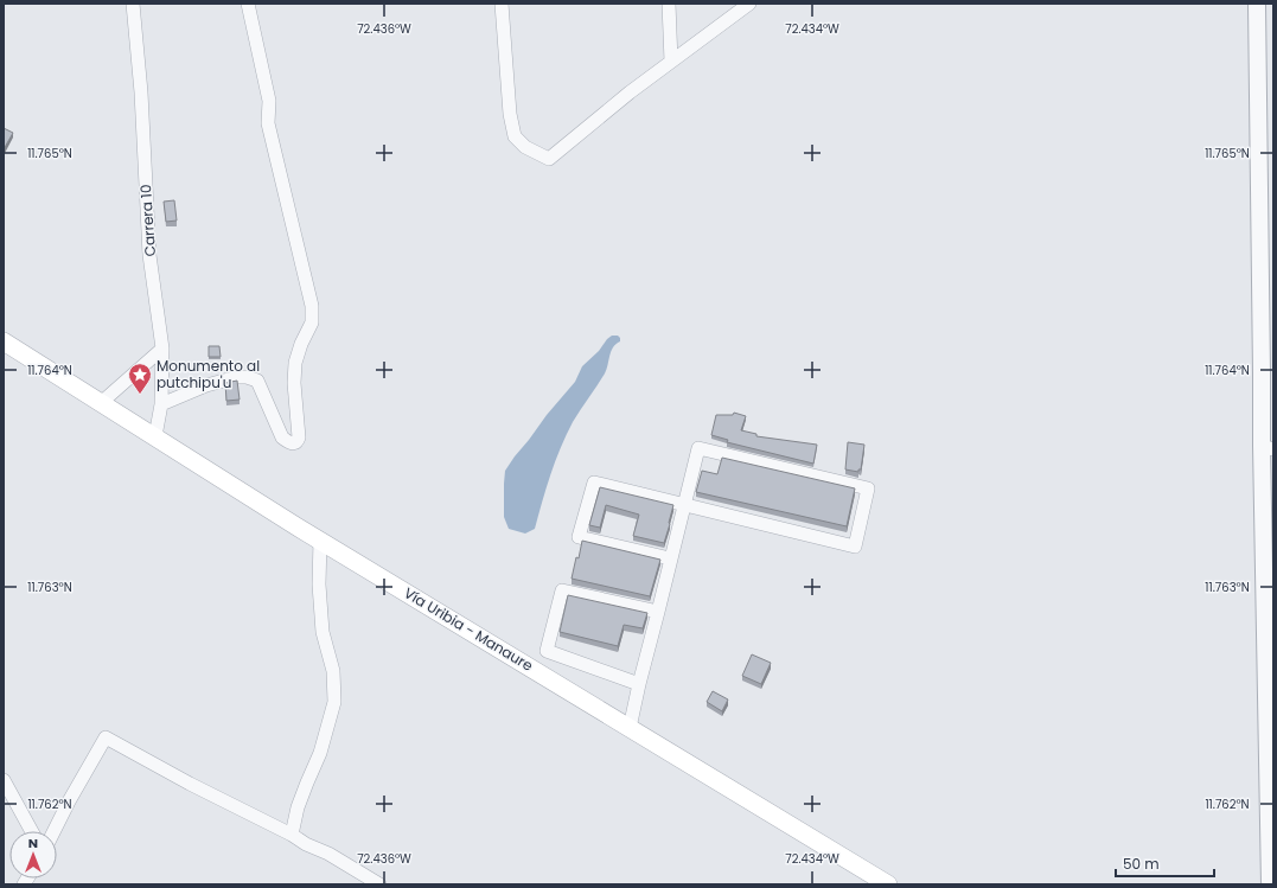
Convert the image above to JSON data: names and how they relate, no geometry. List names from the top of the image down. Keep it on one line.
{"streets":{"main road":["Vía Uribia - Manaure"],"street":["Carrera 10"]},"crossings":[["Carrera 10","Vía Uribia - Manaure"]],"places":{"place":["Monumento al putchipu'u"]},"scale_bar":"50 m","north":"top","coordinates":["72.436°W","72.434°W","11.765°N","11.764°N","11.763°N","11.762°N"]}
